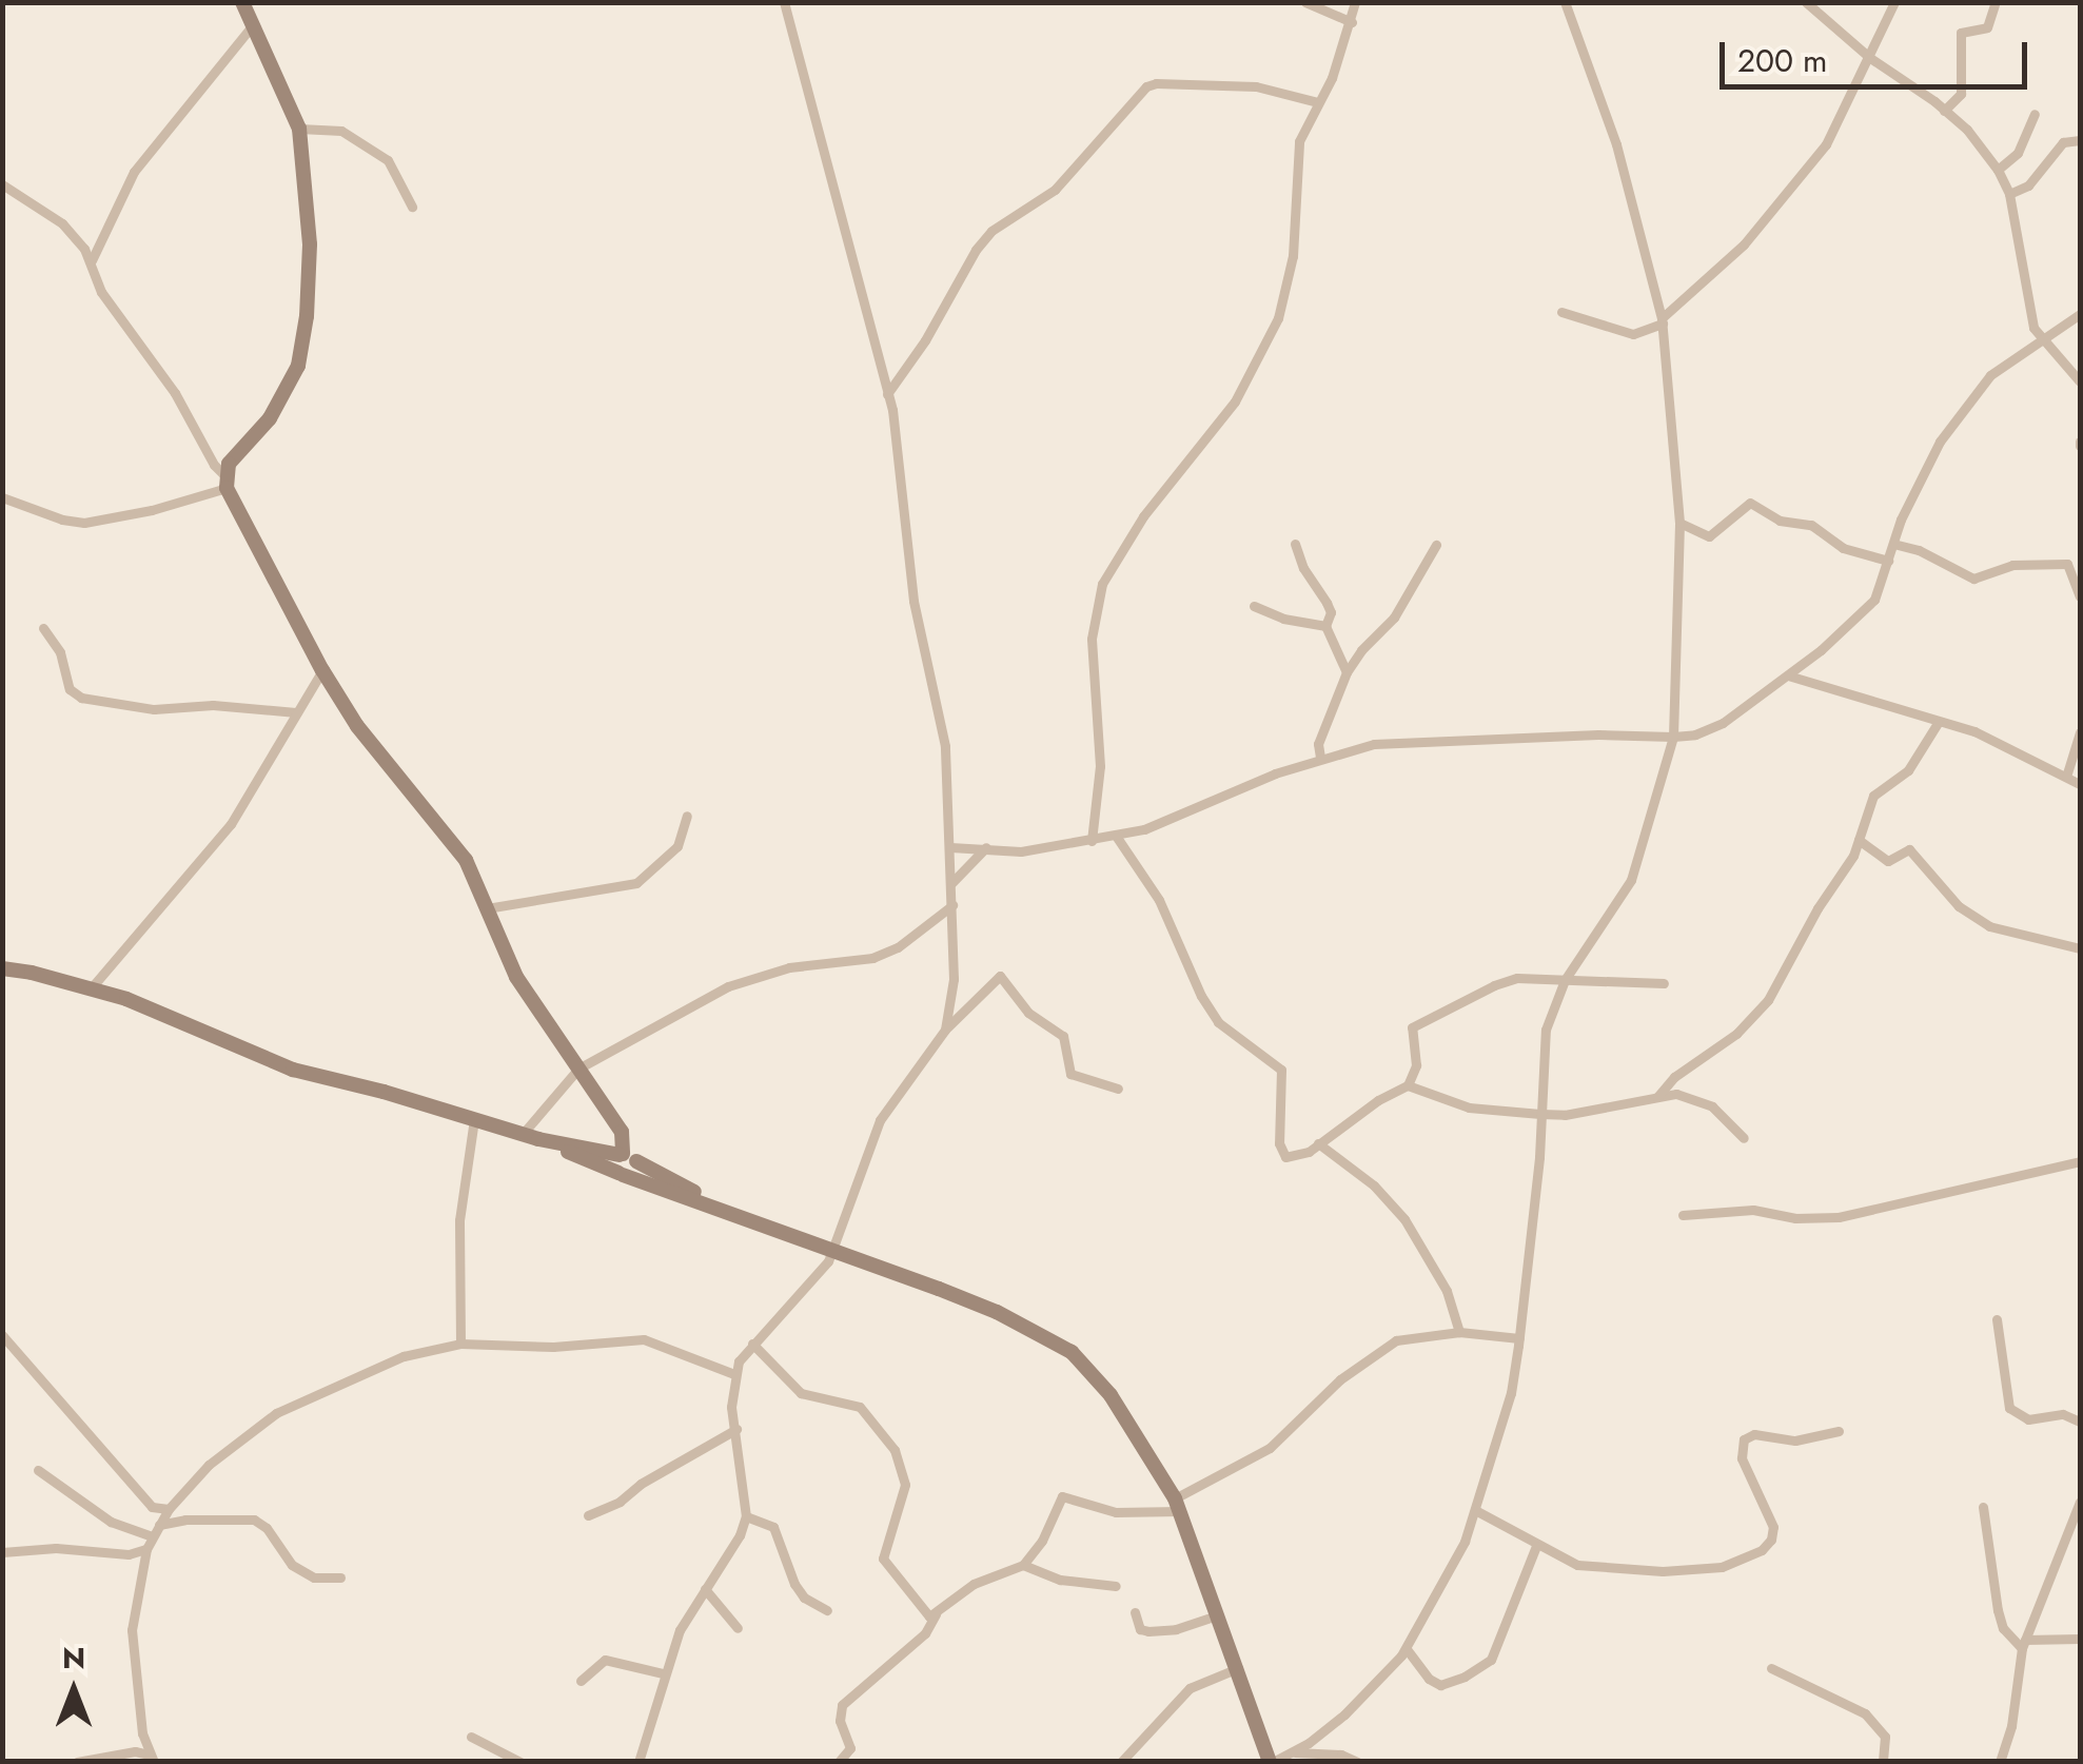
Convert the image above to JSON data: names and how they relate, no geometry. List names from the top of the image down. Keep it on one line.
{"scale_bar":"200 m","north":"top"}
